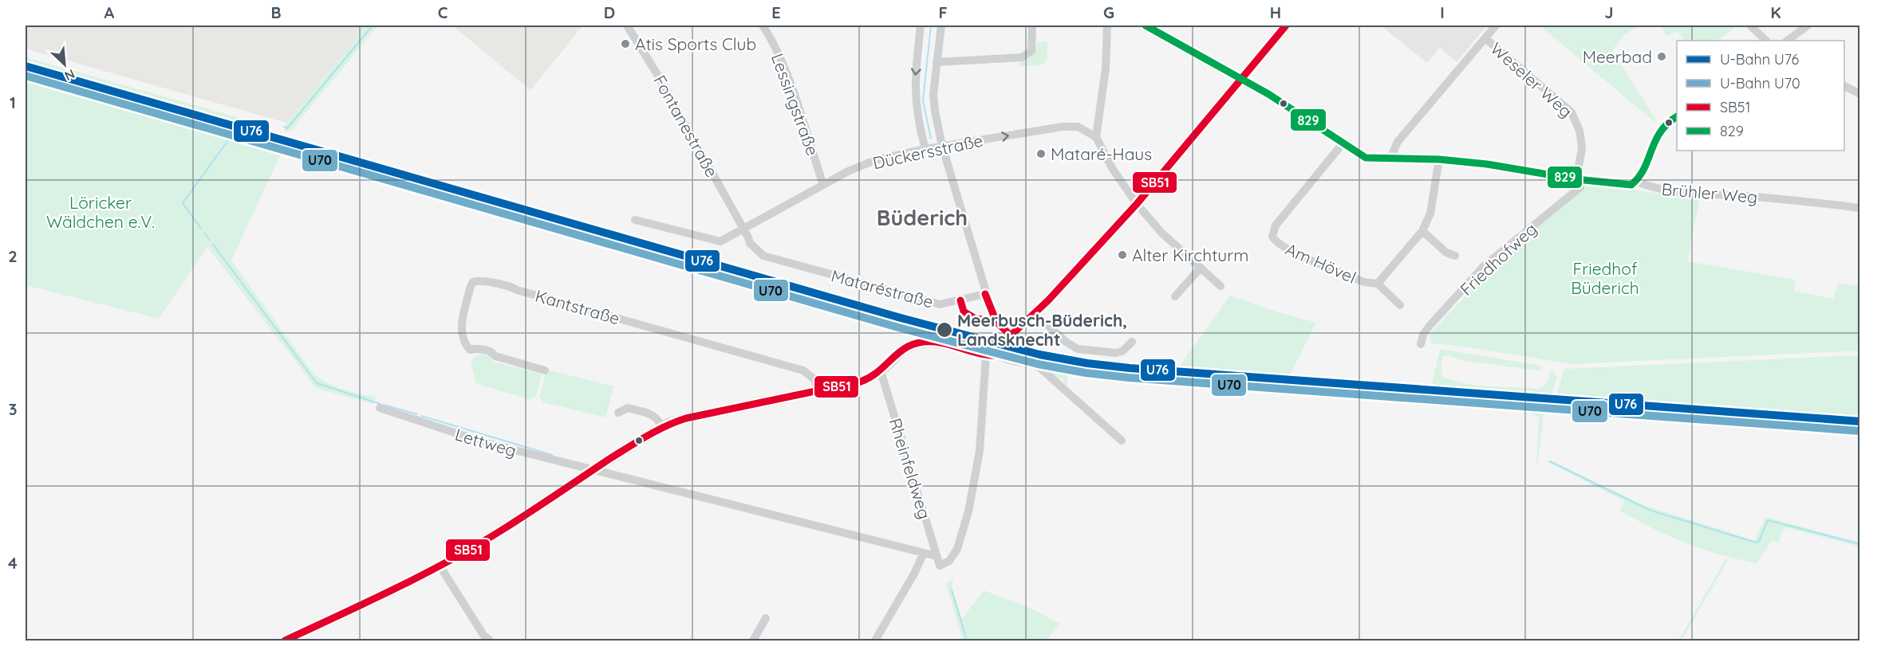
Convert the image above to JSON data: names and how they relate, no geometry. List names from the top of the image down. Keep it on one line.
{"streets":{"street":["Weseler Weg","Lessingstraße","Fontanestraße","Dückersstraße","Brühler Weg","Friedhofweg","Am Hövel","Mataréstraße","Kantstraße","Lettweg","Rheinfeldweg"]},"crossings":[["Weseler Weg","Brühler Weg"],["Weseler Weg","Friedhofweg"],["Lessingstraße","Dückersstraße"],["Fontanestraße","Dückersstraße"],["Fontanestraße","Mataréstraße"],["Dückersstraße","Mataréstraße"],["Brühler Weg","Friedhofweg"],["Brühler Weg","Am Hövel"],["Lettweg","Rheinfeldweg"]],"one_way":["Dückersstraße"],"districts":["Büderich"],"parks":["Löricker Wäldchen e.V.","Friedhof Büderich"],"places":["Atis Sports Club","Meerbad","Mataré-Haus","Alter Kirchturm","Meerbusch-Büderich, Landsknecht"],"lines":["transit line SB51","transit line 829","metro line U76","metro line U70"],"legend":["U-Bahn U76","U-Bahn U70","SB51","829"],"north":"bottom right","grid":{"columns":["A","B","C","D","E","F","G","H","I","J","K"],"rows":["1","2","3","4"]}}
